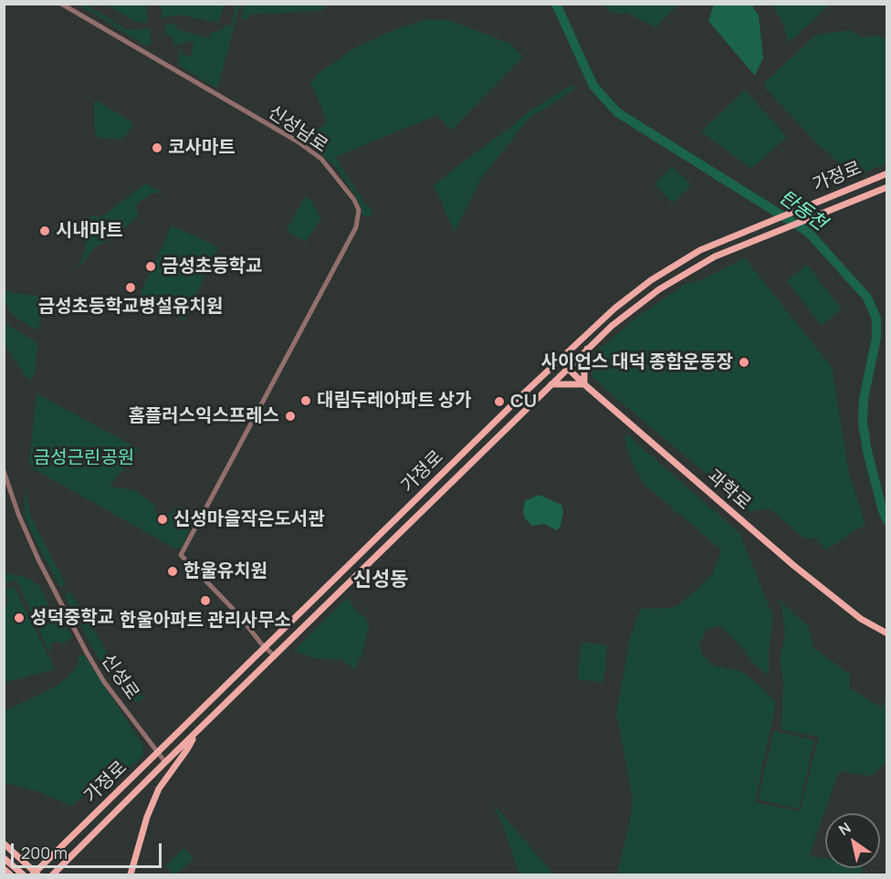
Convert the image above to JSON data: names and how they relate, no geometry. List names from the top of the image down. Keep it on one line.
{"streets":{"main road":["가정로","과학로"],"street":["신성남로","신성로"]},"crossings":[["신성남로","가정로"],["가정로","과학로"],["가정로","신성로"]],"districts":["신성동"],"water":["탄동천"],"parks":["금성근린공원"],"places":["코사마트","시내마트","금성초등학교","금성초등학교병설유치원","사이언스 대덕 종합운동장","대림두레아파트 상가","CU","홈플러스익스프레스","신성마을작은도서관","한울유치원","한울아파트 관리사무소","성덕중학교"],"scale_bar":"200 m","north":"top left"}
